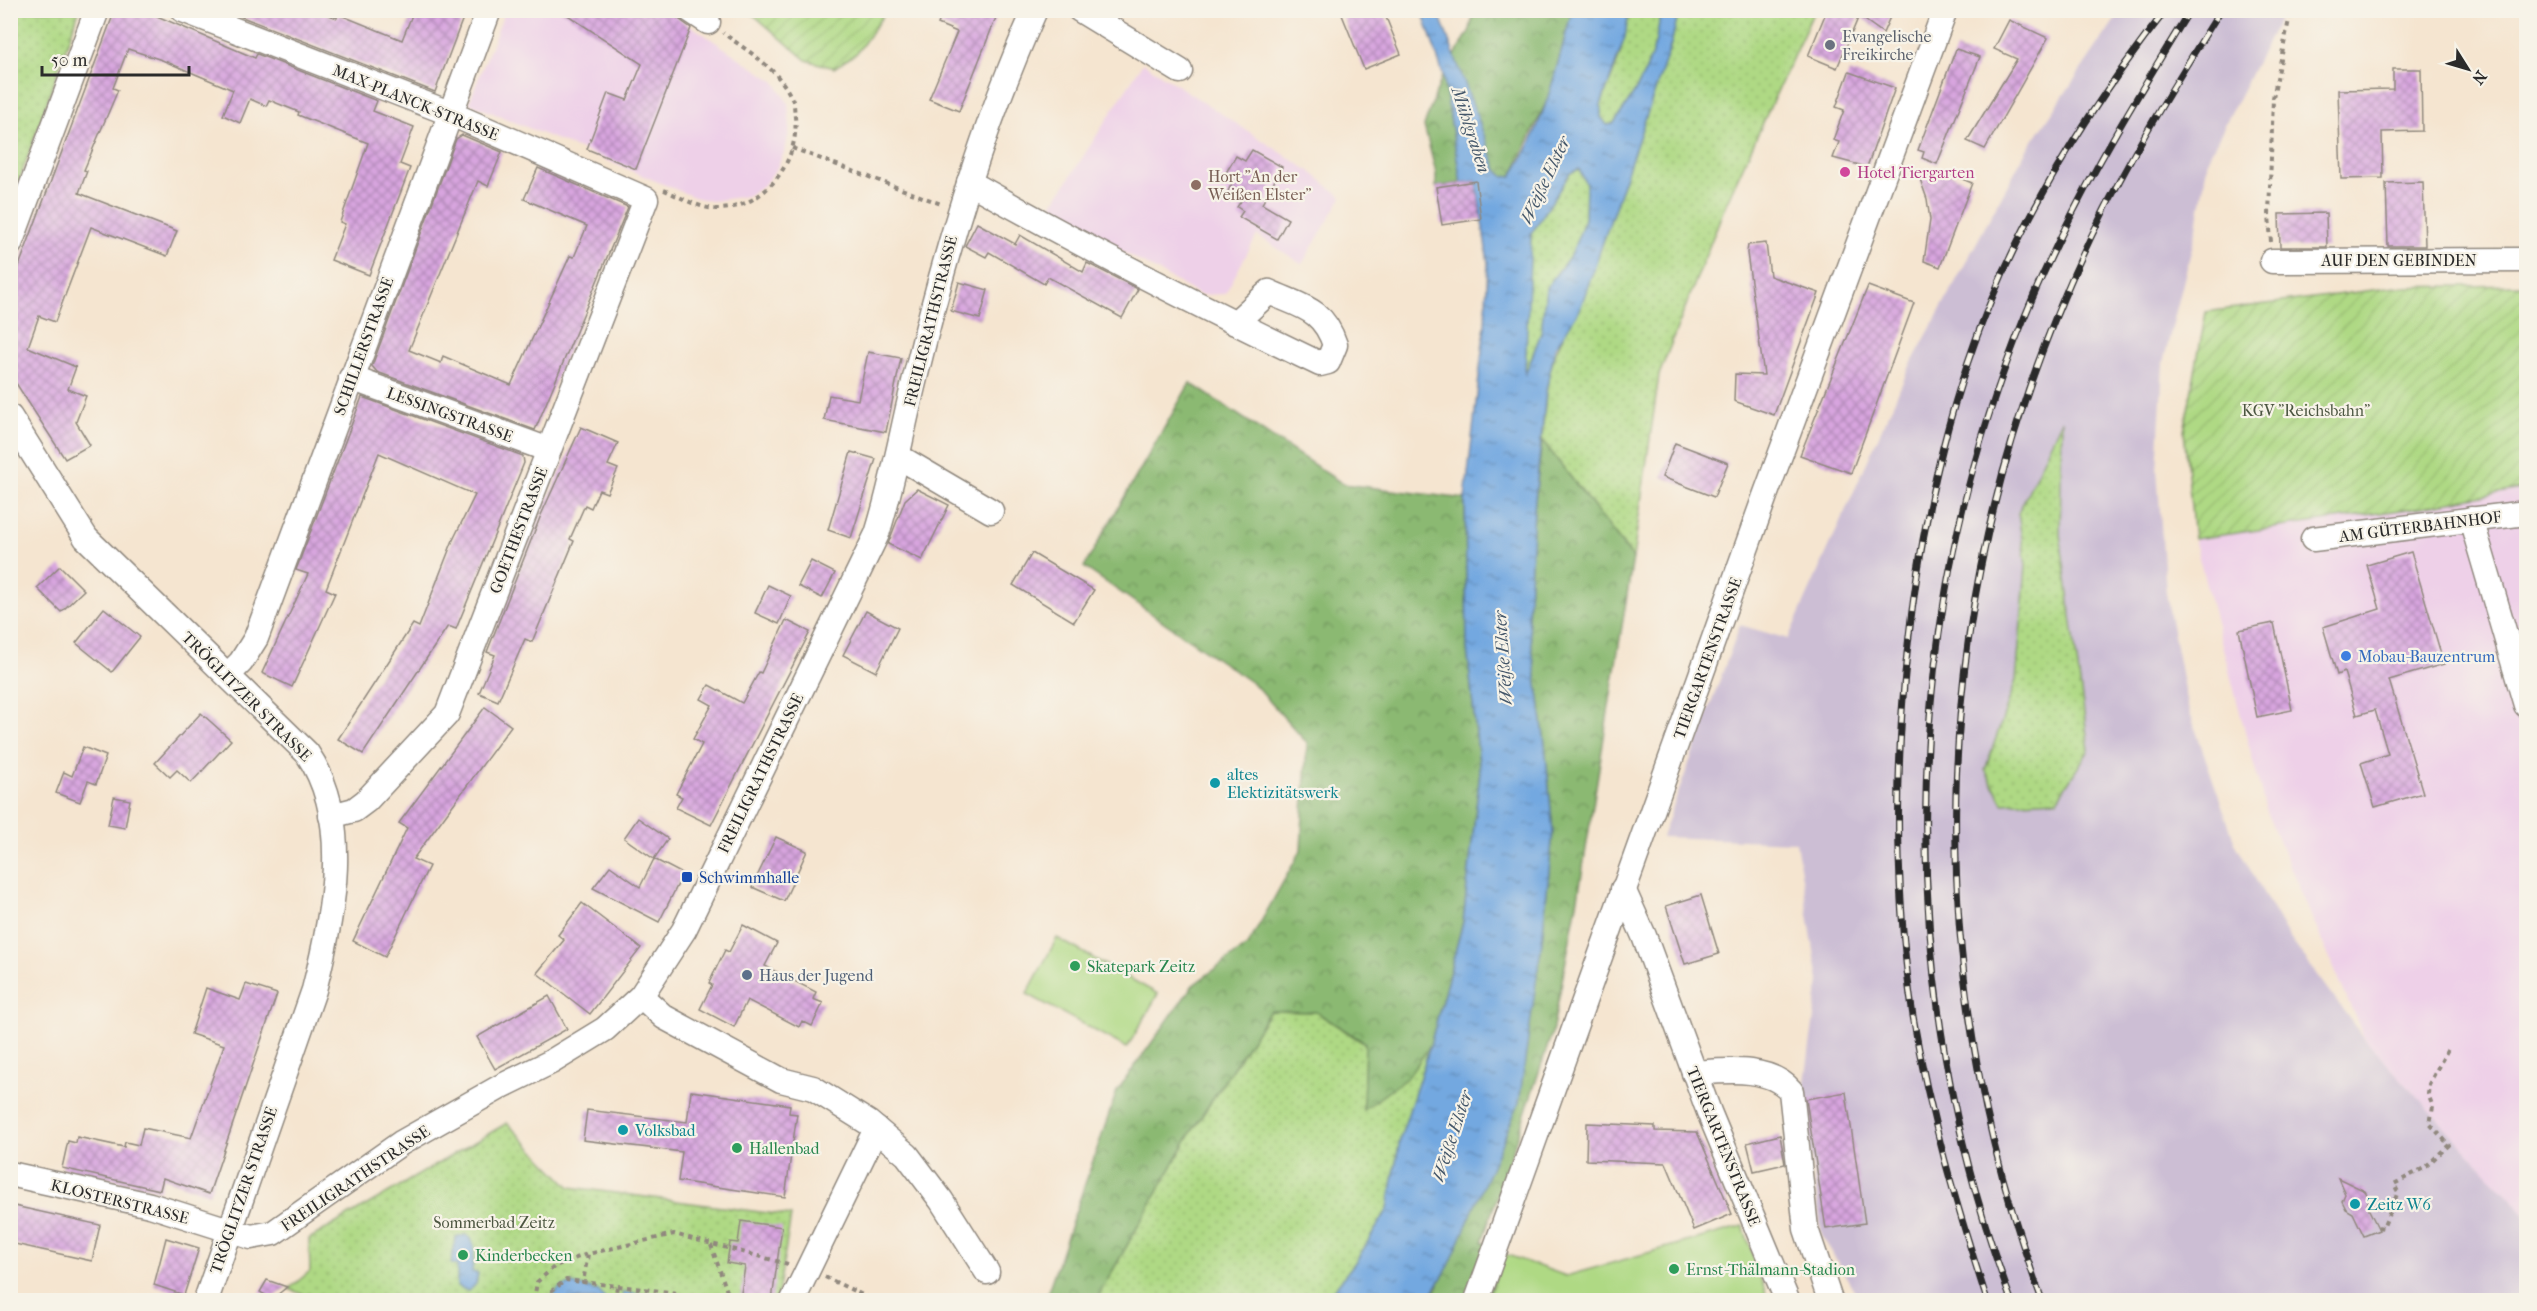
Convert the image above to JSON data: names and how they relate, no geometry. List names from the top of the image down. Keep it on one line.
{"streets":{"street":["MAX-PLANCK-STRASSE","AUF DEN GEBINDEN","FREILIGRATHSTRASSE","SCHILLERSTRASSE","LESSINGSTRASSE","AM GÜTERBAHNHOF","GOETHESTRASSE","TIERGARTENSTRASSE","TRÖGLITZER STRASSE","KLOSTERSTRASSE"]},"crossings":[["MAX-PLANCK-STRASSE","SCHILLERSTRASSE"],["MAX-PLANCK-STRASSE","GOETHESTRASSE"],["FREILIGRATHSTRASSE","TRÖGLITZER STRASSE"],["FREILIGRATHSTRASSE","KLOSTERSTRASSE"],["SCHILLERSTRASSE","LESSINGSTRASSE"],["SCHILLERSTRASSE","TRÖGLITZER STRASSE"],["LESSINGSTRASSE","GOETHESTRASSE"],["GOETHESTRASSE","TRÖGLITZER STRASSE"],["TRÖGLITZER STRASSE","KLOSTERSTRASSE"]],"water":["Mühlgraben","Weiße Elster"],"parks":["KGV \"Reichsbahn\"","Sommerbad Zeitz"],"places":{"other":["Evangelische Freikirche","Hotel Tiergarten","Hort \"An der Weißen Elster\"","Mobau-Bauzentrum","altes Elektizitätswerk","Skatepark Zeitz","Haus der Jugend","Volksbad","Hallenbad","Zeitz W6","Kinderbecken","Ernst-Thälmann-Stadion"],"transit":["Schwimmhalle"]},"scale_bar":"50 m","north":"bottom right"}
